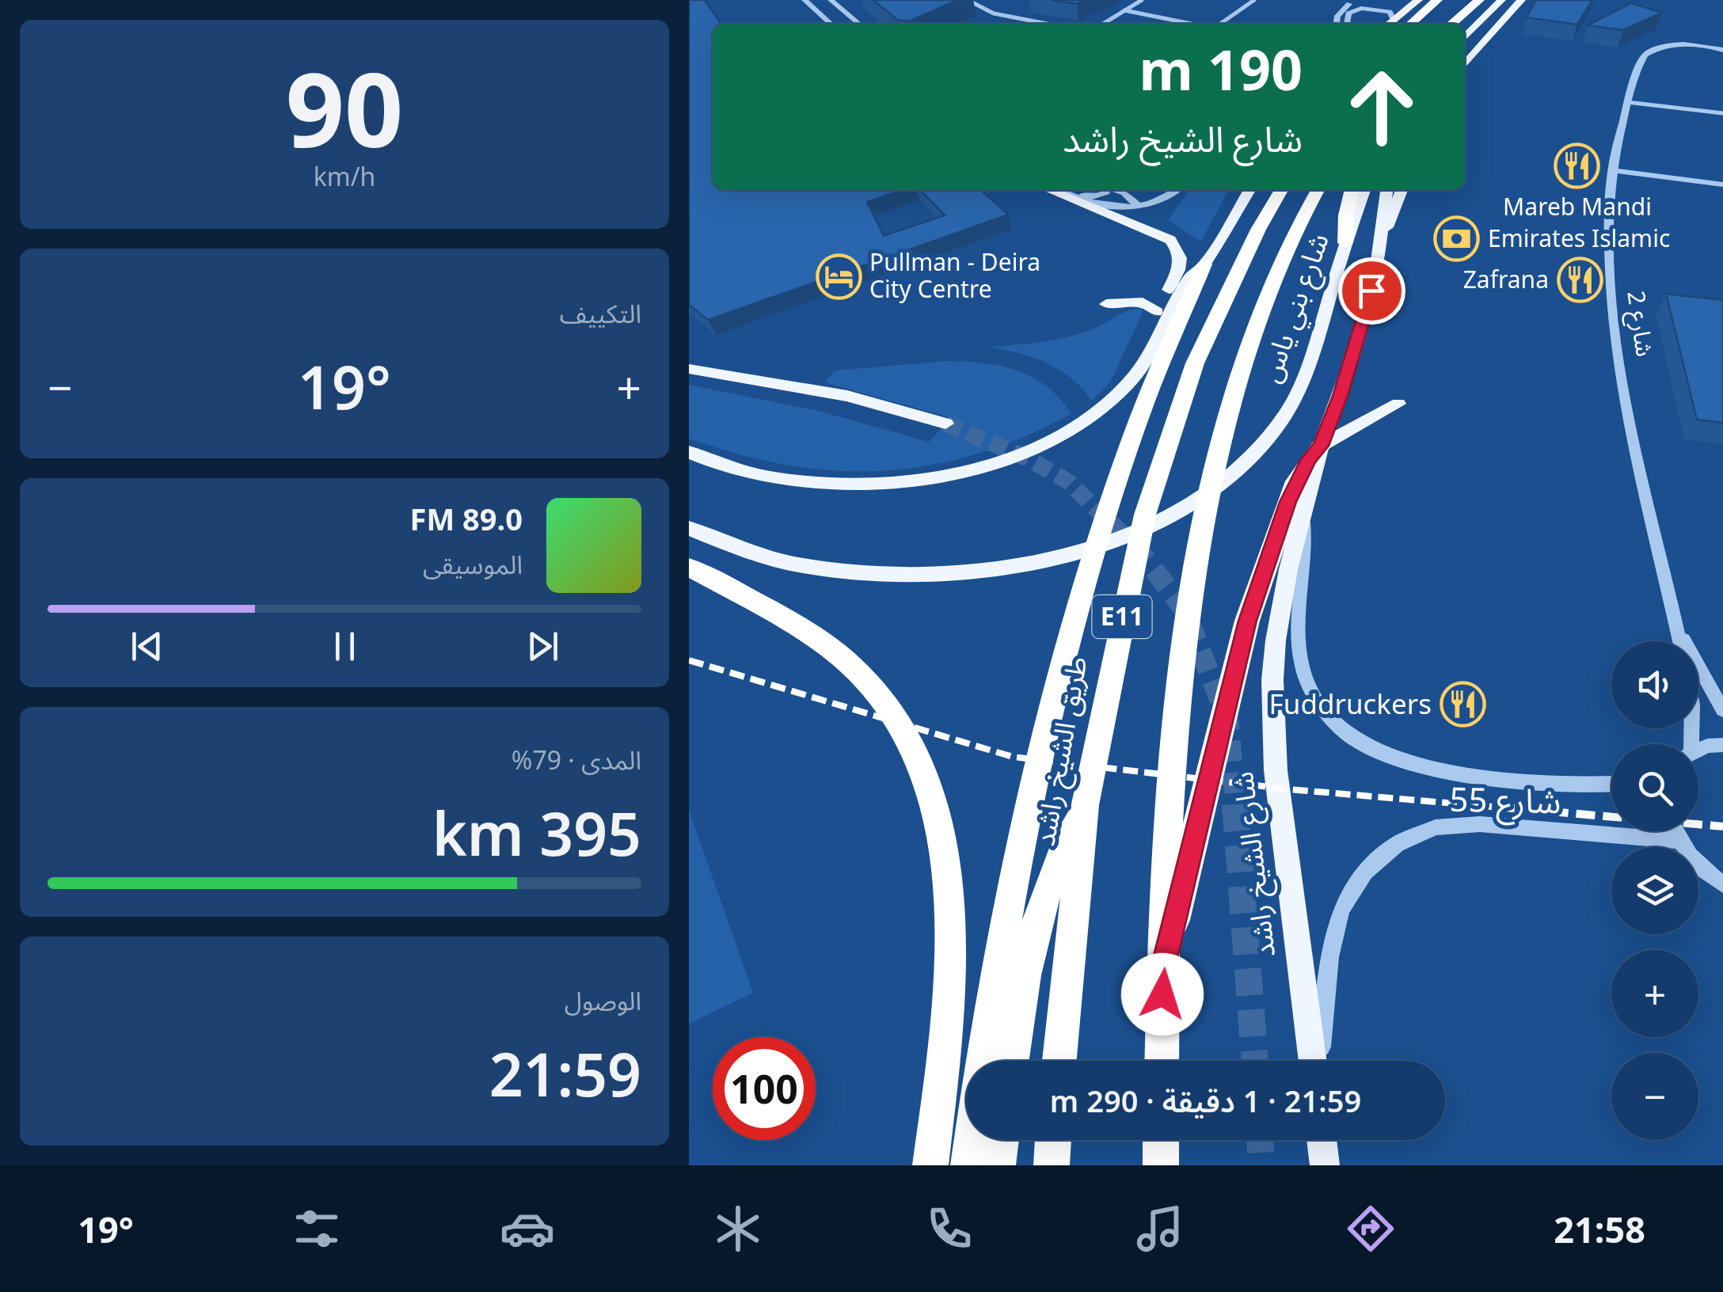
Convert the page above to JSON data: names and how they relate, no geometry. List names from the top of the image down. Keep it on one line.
{"streets":{"highway":["E11","طريق الشيخ راشد"],"main road":["شارع بني ياس","شارع الشيخ راشد"],"street":["شارع 2","شارع 55"]},"crossings":[["شارع 55","شارع الشيخ راشد"]],"places":{"restaurant":["Mareb Mandi","Zafrana","Fuddruckers"],"bank":["Emirates Islamic"],"hotel":["Pullman - Deira City Centre"]},"page":{"tile":[["90","km/h"],"التكييف",["المدى · 79%","395 km"],["الوصول","21:59"]],"turn":["190 m","شارع الشيخ راشد"],"heat":["−","19°","+"],"song":["89.0 FM","الموسيقى"],"map_buttons":["+","−"],"limit":"100","trip":"21:59 · 1 دقيقة · 290 m","tabs":["21:58","19°"]}}
